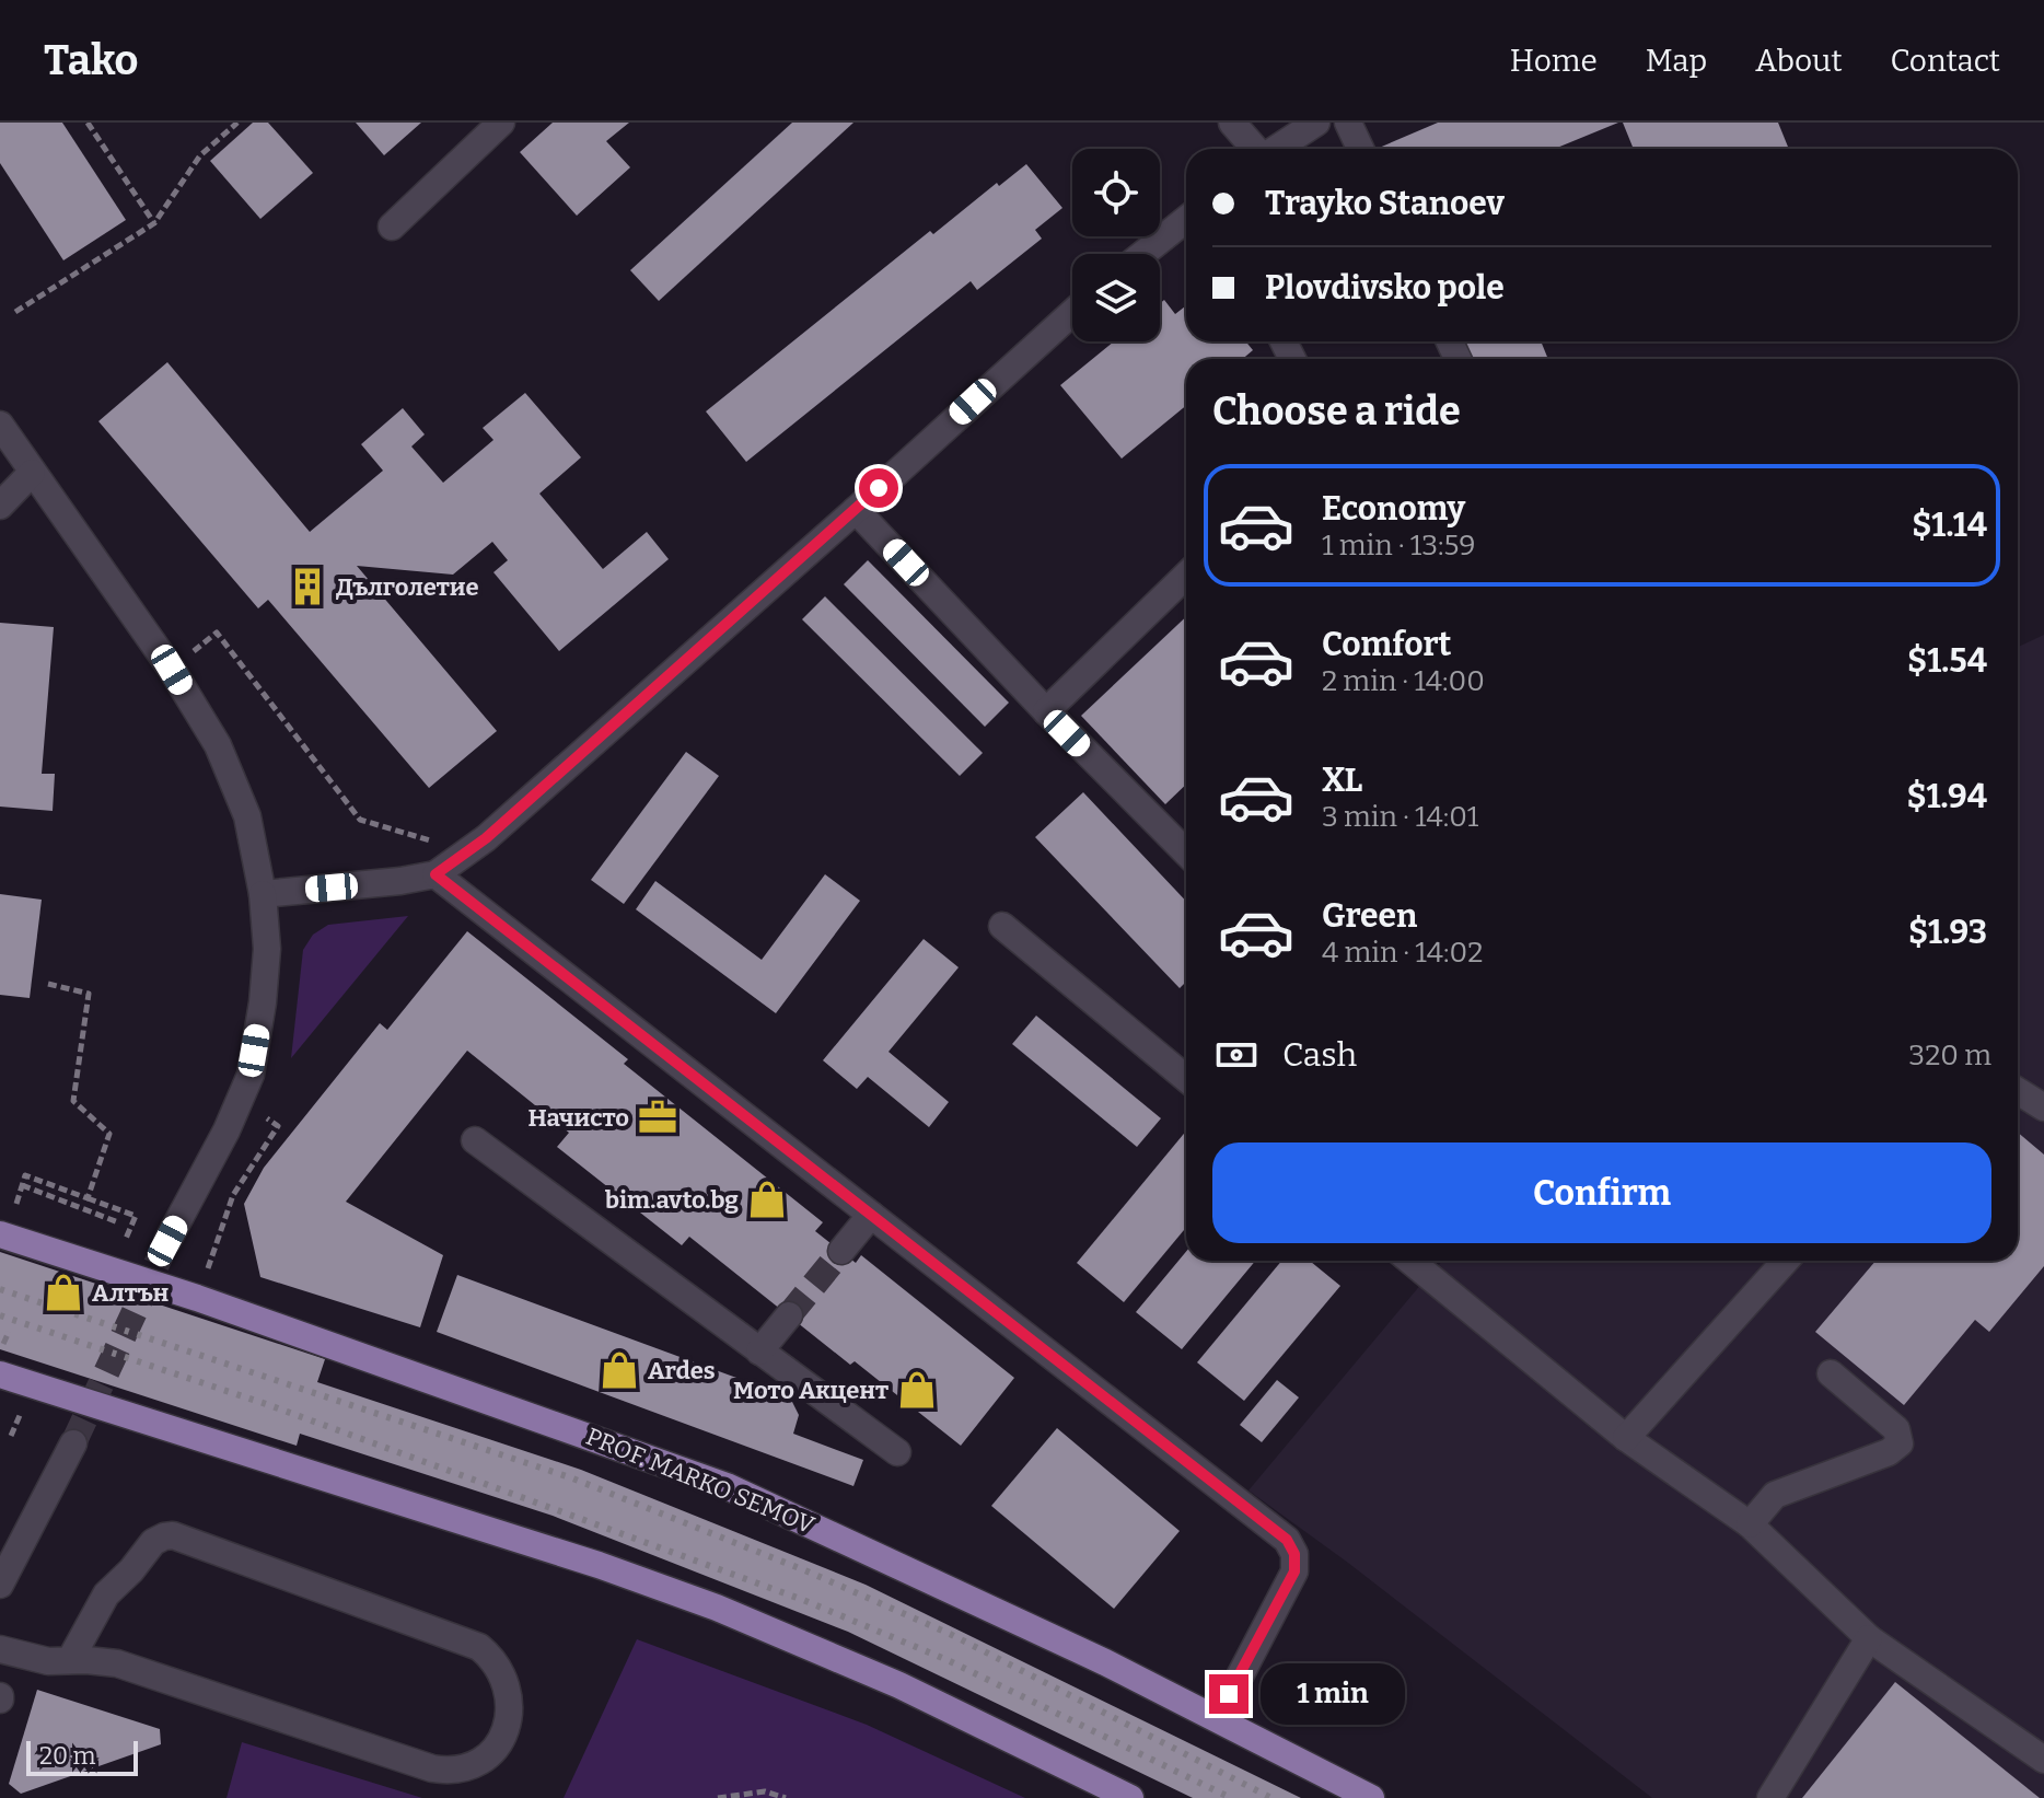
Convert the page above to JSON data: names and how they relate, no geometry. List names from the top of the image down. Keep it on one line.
{"streets":{"main road":["PROF. MARKO SEMOV"]},"places":{"building":["Дълголетие"],"office":["Начисто"],"shop":["bim.avto.bg","Алтън","Ardes","Мото Акцент"]},"scale_bar":"20 m","page":{"header":"Tako","nav":["Home","Map","About","Contact"],"banner":["Trayko Stanoev","Plovdivsko pole"],"heading":"Choose a ride","list":[{"name":"Economy","note":"1 min · 13:59","value":"$1.14"},{"name":"Comfort","note":"2 min · 14:00","value":"$1.54"},{"name":"XL","note":"3 min · 14:01","value":"$1.94"},{"name":"Green","note":"4 min · 14:02","value":"$1.93"}],"pay":["Cash","320 m"],"buttons":"Confirm","bubble":"1 min","scale":"20 m"}}
